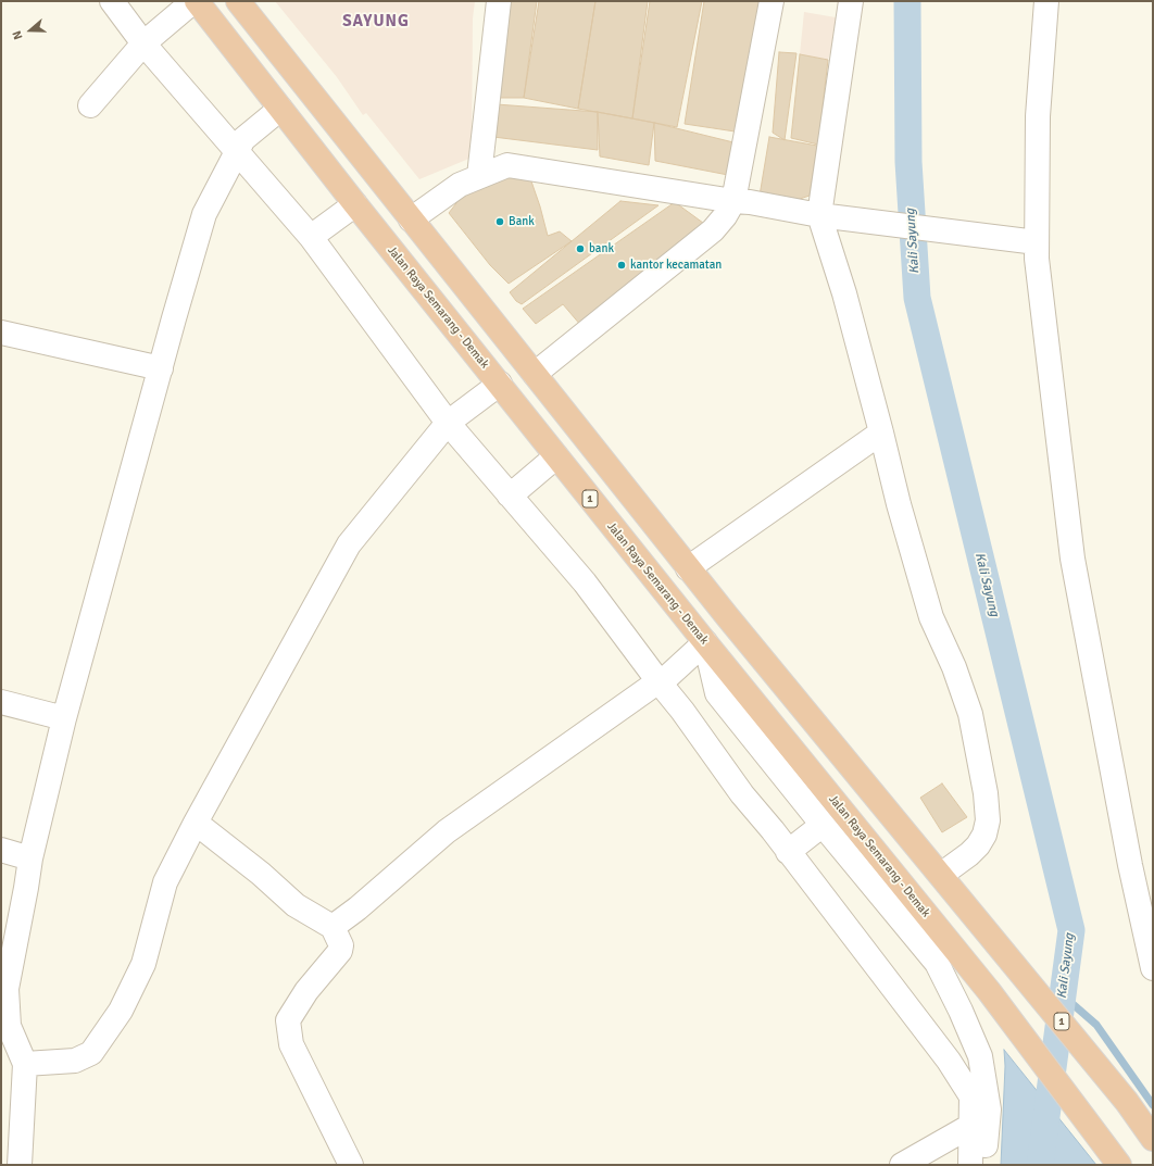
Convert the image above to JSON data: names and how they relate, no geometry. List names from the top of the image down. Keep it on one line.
{"streets":{"highway":["Jalan Raya Semarang - Demak","1"]},"districts":["SAYUNG"],"water":["Kali Sayung"],"places":["Bank","bank","kantor kecamatan"],"north":"left"}
